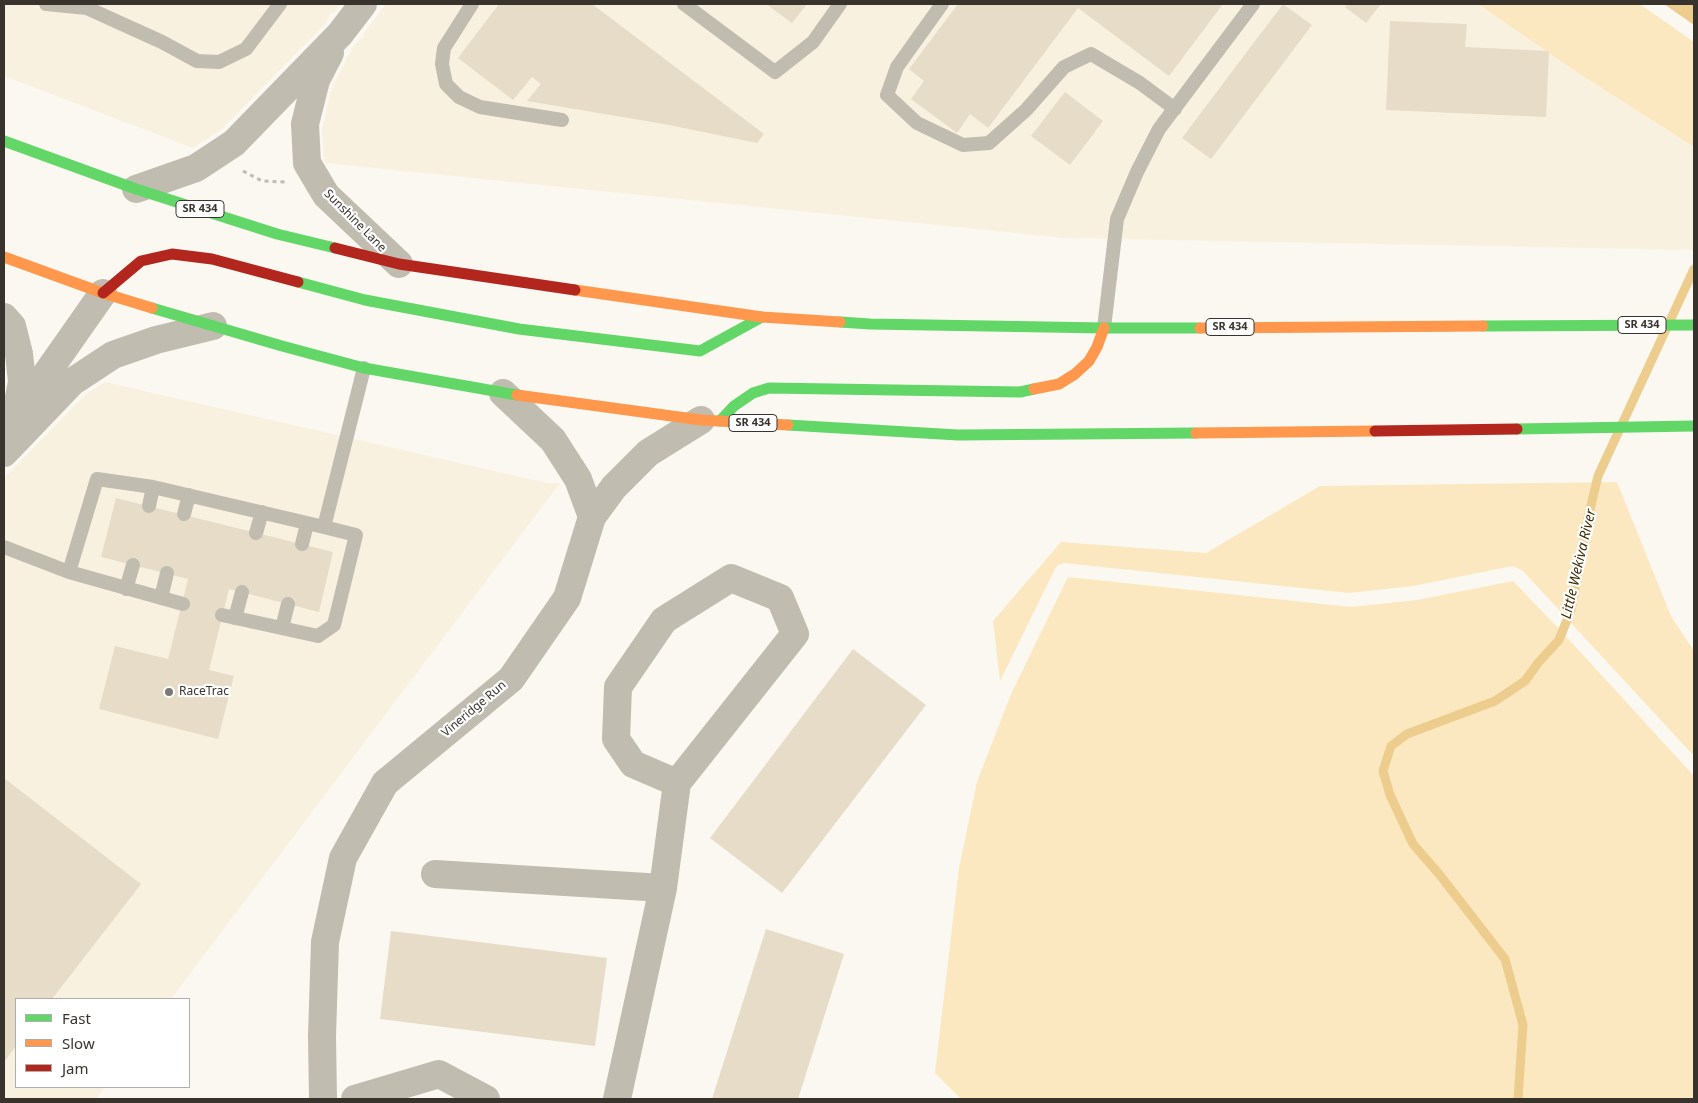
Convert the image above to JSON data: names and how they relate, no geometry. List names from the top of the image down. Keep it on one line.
{"streets":{"main road":["SR 434"],"street":["Sunshine Lane","Vineridge Run"]},"crossings":[["SR 434","Sunshine Lane"],["SR 434","Vineridge Run"]],"water":["Little Wekiva River"],"places":["RaceTrac"],"legend":["Fast","Slow","Jam"]}
